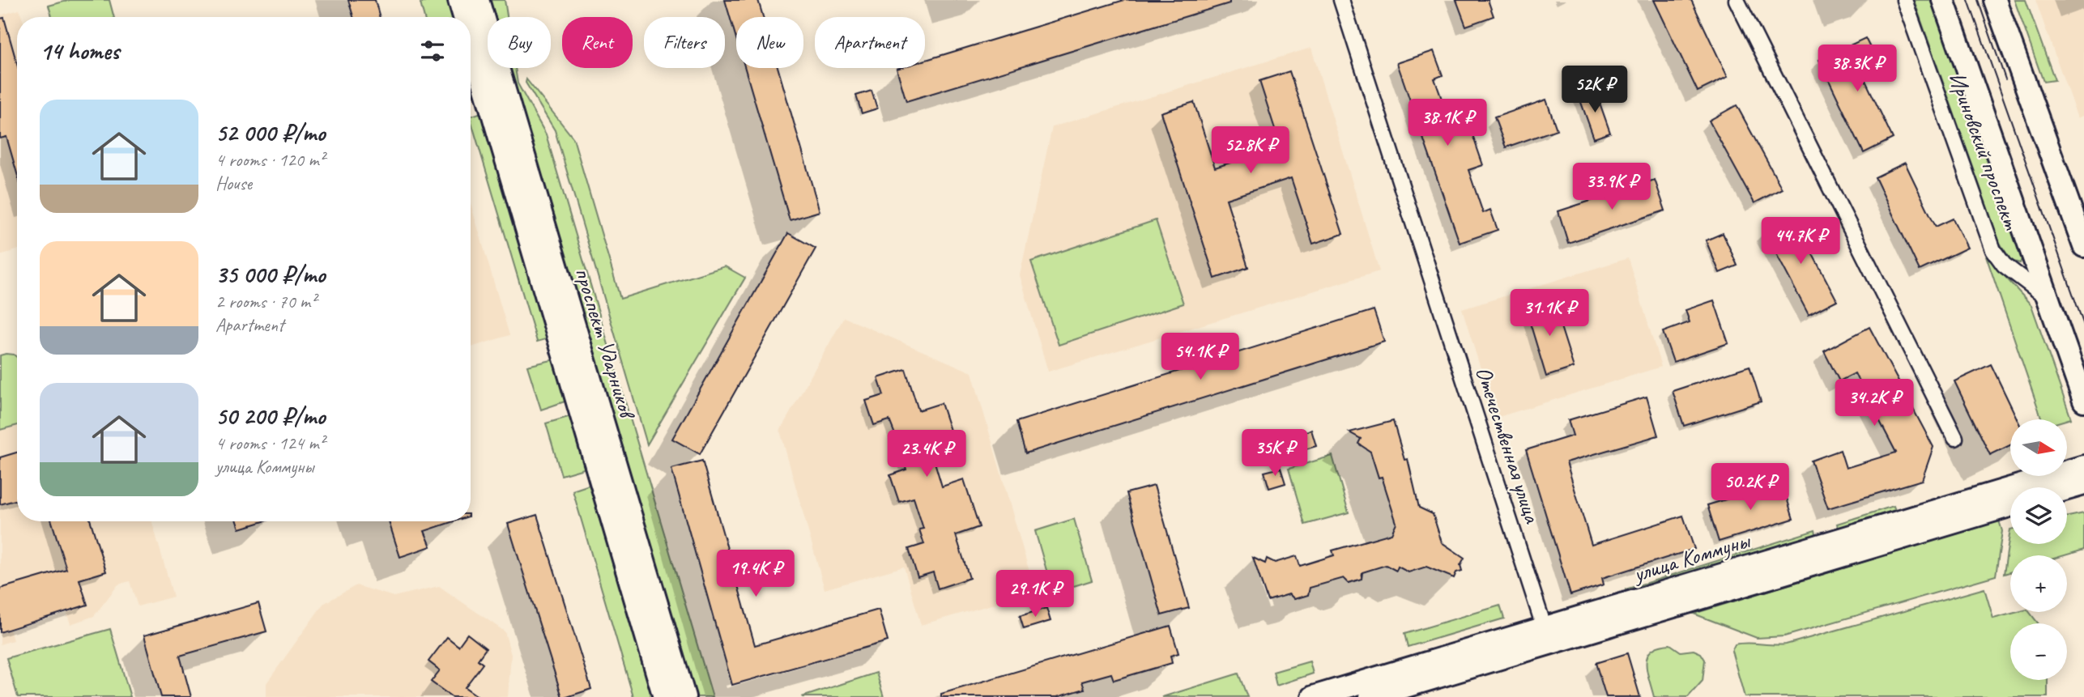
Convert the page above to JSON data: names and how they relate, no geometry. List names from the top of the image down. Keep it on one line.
{"streets":{"main road":["Ириновский проспект","проспект Ударников","улица Коммуны"],"street":["Отечественная улица"]},"crossings":[["Отечественная улица","улица Коммуны"]],"north":"right","page":{"chip":["Buy","Rent","Filters","New","Apartment"],"heading":"14 homes","price":["38.3K ₽","52K ₽","38.1K ₽","52.8K ₽","33.9K ₽","44.7K ₽","31.1K ₽","54.1K ₽","34.2K ₽","35K ₽","23.4K ₽","50.2K ₽","19.4K ₽","29.1K ₽"],"list":[{"name":"52 000 ₽/mo","note":"4 rooms · 120 m² · House"},{"name":"35 000 ₽/mo","note":"2 rooms · 70 m² · Apartment"},{"name":"50 200 ₽/mo","note":"4 rooms · 124 m² · улица Коммуны"}],"map_buttons":["+","−"]}}
